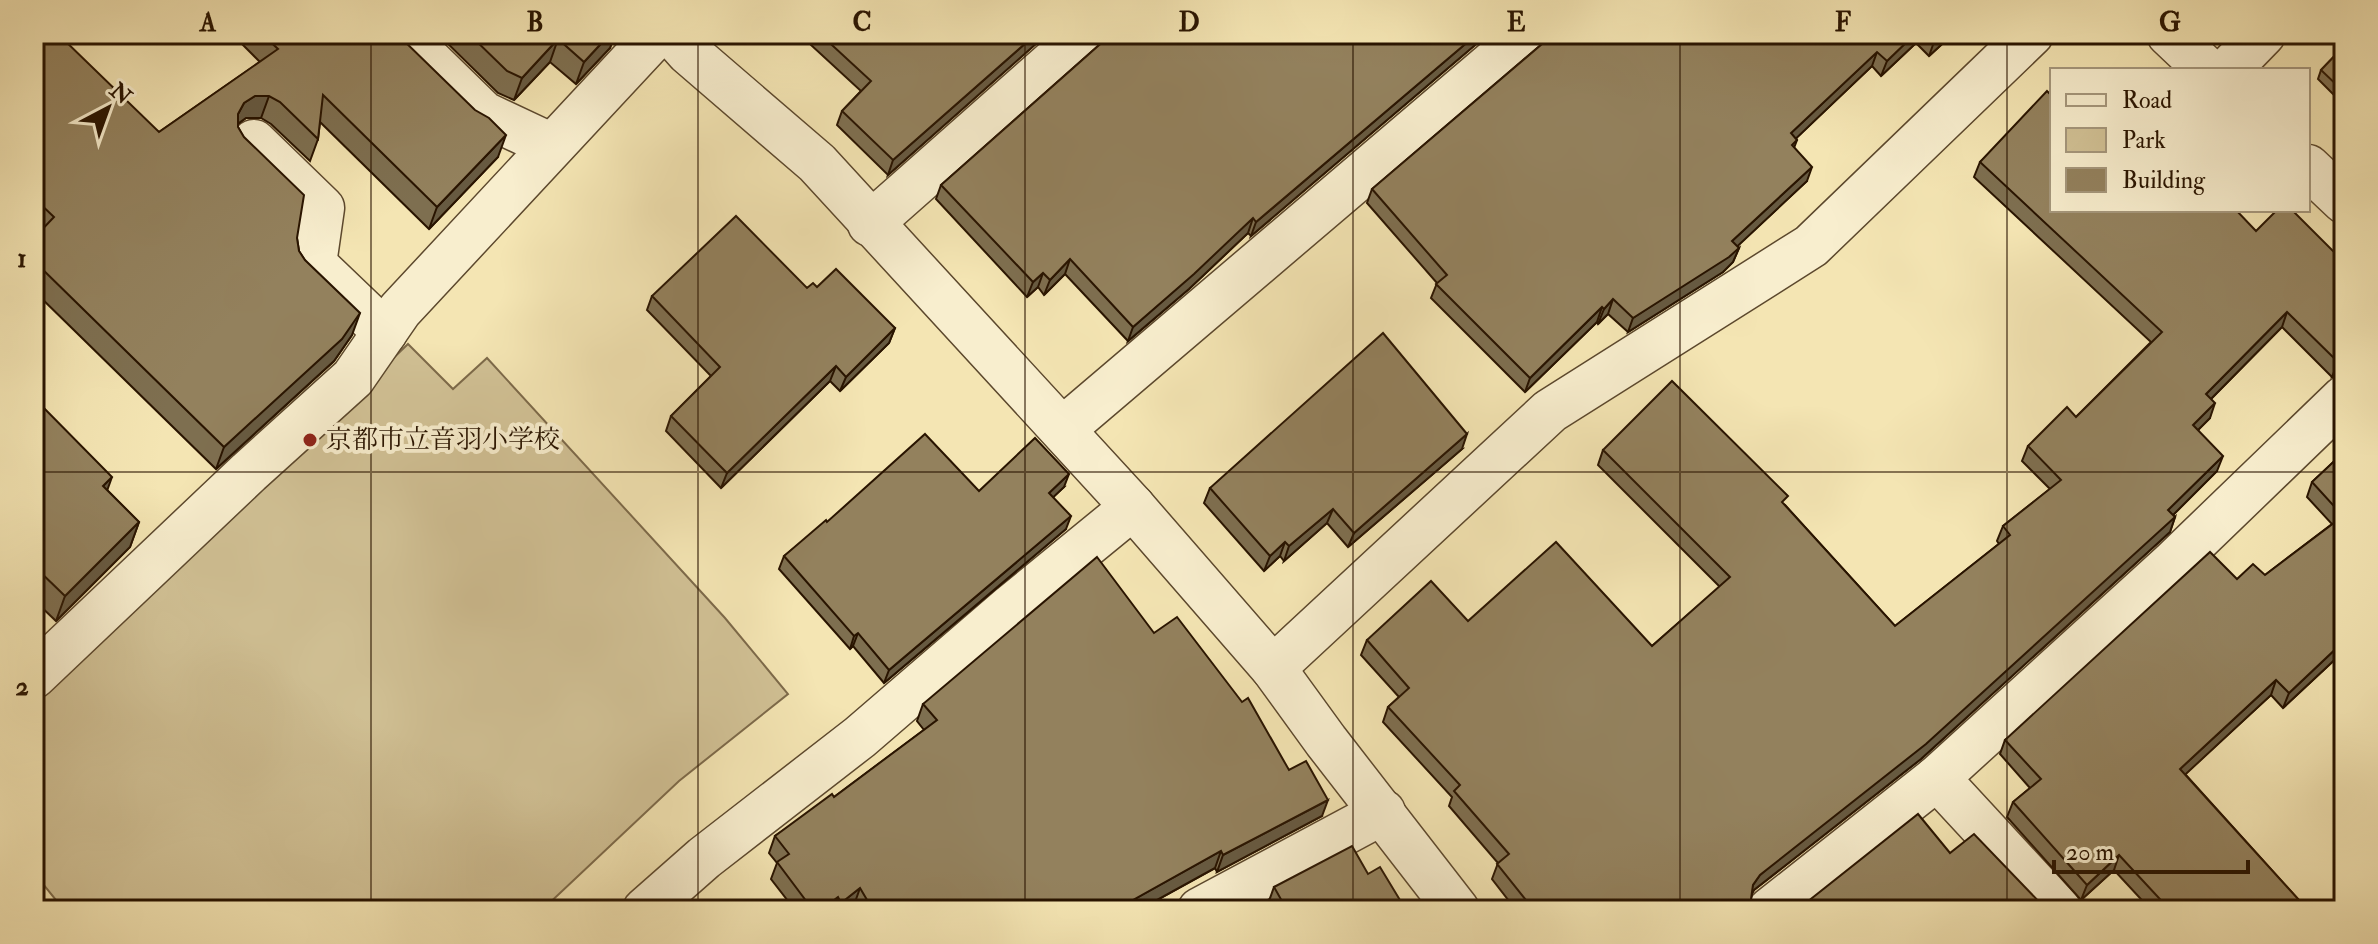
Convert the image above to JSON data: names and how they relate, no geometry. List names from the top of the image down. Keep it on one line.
{"places":["京都市立音羽小学校"],"legend":["Road","Park","Building"],"scale_bar":"20 m","north":"top right","grid":{"columns":["A","B","C","D","E","F","G"],"rows":["1","2"]}}
